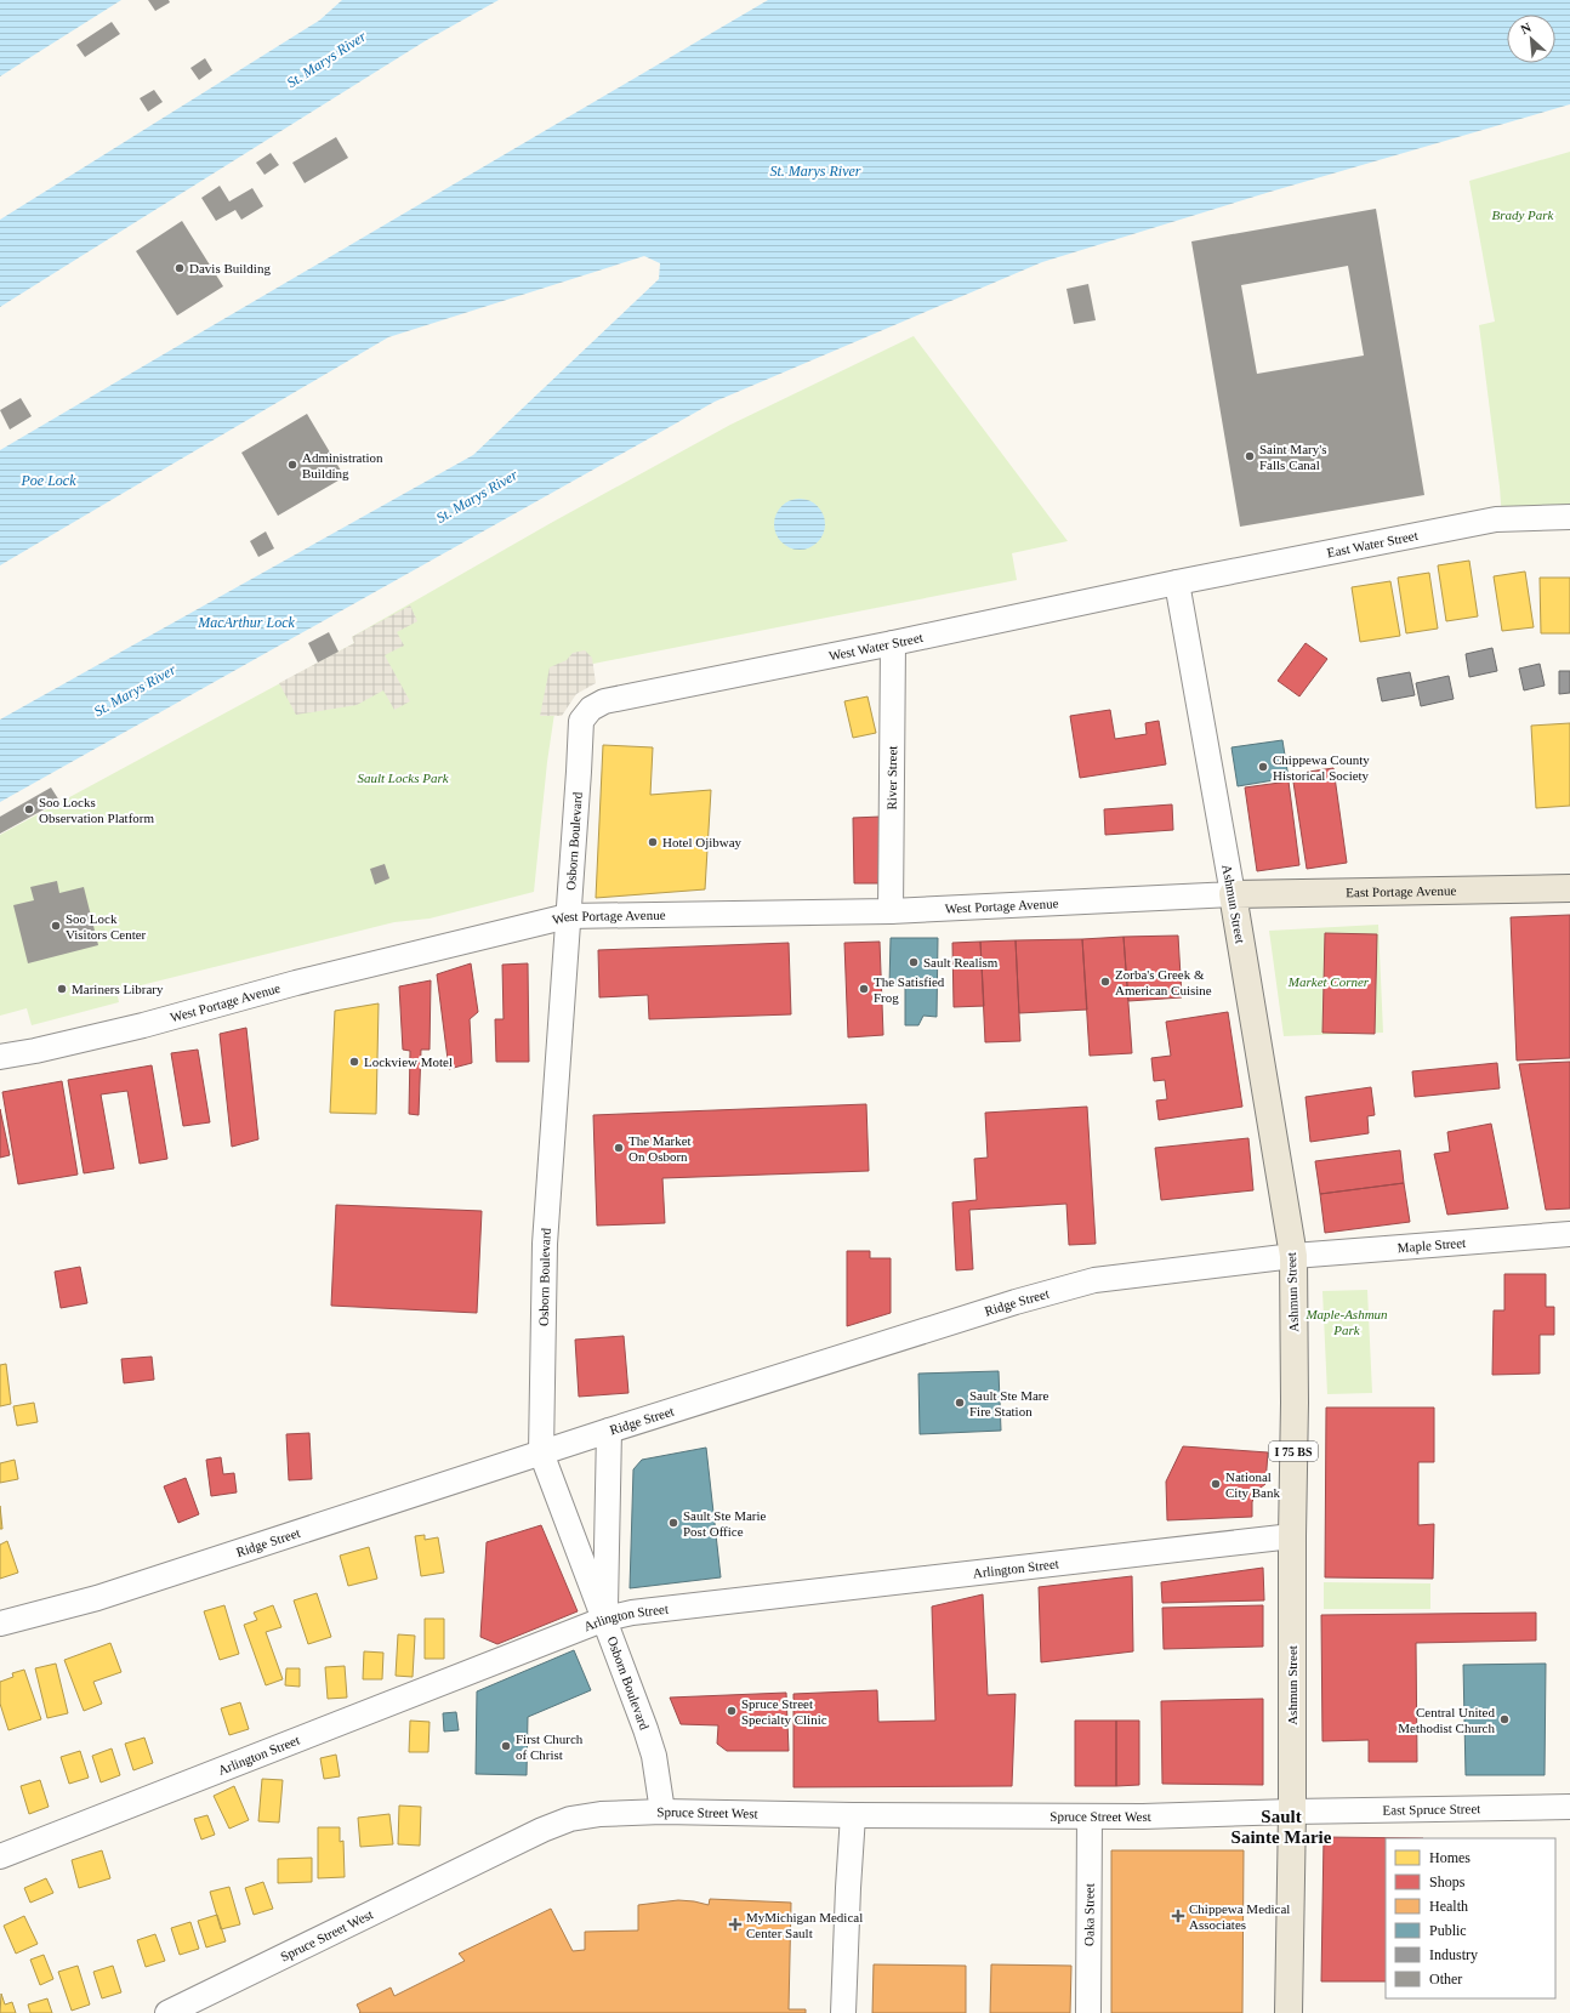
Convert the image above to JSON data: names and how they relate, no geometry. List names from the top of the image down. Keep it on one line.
{"streets":{"main road":["East Portage Avenue","Ashmun Street","I 75 BS"],"street":["East Water Street","West Water Street","River Street","Osborn Boulevard","West Portage Avenue","Maple Street","Ridge Street","Arlington Street","East Spruce Street","Spruce Street West","Oaka Street"]},"crossings":[["East Water Street","West Water Street"],["East Water Street","Ashmun Street"],["West Water Street","River Street"],["West Water Street","Osborn Boulevard"],["West Water Street","Ashmun Street"],["River Street","West Portage Avenue"],["Osborn Boulevard","West Portage Avenue"],["Osborn Boulevard","Ridge Street"],["Osborn Boulevard","Arlington Street"],["Osborn Boulevard","Spruce Street West"],["East Portage Avenue","Ashmun Street"],["East Portage Avenue","West Portage Avenue"],["Ashmun Street","West Portage Avenue"],["Ashmun Street","Maple Street"],["Ashmun Street","Ridge Street"],["Ashmun Street","Arlington Street"],["Ashmun Street","East Spruce Street"],["Ashmun Street","Spruce Street West"],["Maple Street","Ridge Street"],["East Spruce Street","Spruce Street West"],["Spruce Street West","Oaka Street"]],"districts":["Sault Sainte Marie"],"water":["St. Marys River","Poe Lock","MacArthur Lock"],"parks":["Brady Park","Sault Locks Park","Market Corner","Maple-Ashmun Park"],"places":{"other":["Davis Building","Saint Mary's Falls Canal","Administration Building","Chippewa County Historical Society","Soo Locks Observation Platform","Hotel Ojibway","Soo Lock Visitors Center","Sault Realism","Zorba's Greek & American Cuisine","Mariners Library","The Satisfied Frog","Lockview Motel","The Market On Osborn","Sault Ste Mare Fire Station","National City Bank","Sault Ste Marie Post Office","Spruce Street Specialty Clinic","Central United Methodist Church","First Church of Christ"],"health":["Chippewa Medical Associates","MyMichigan Medical Center Sault"]},"legend":["Homes","Shops","Health","Public","Industry","Other"],"north":"top left"}
